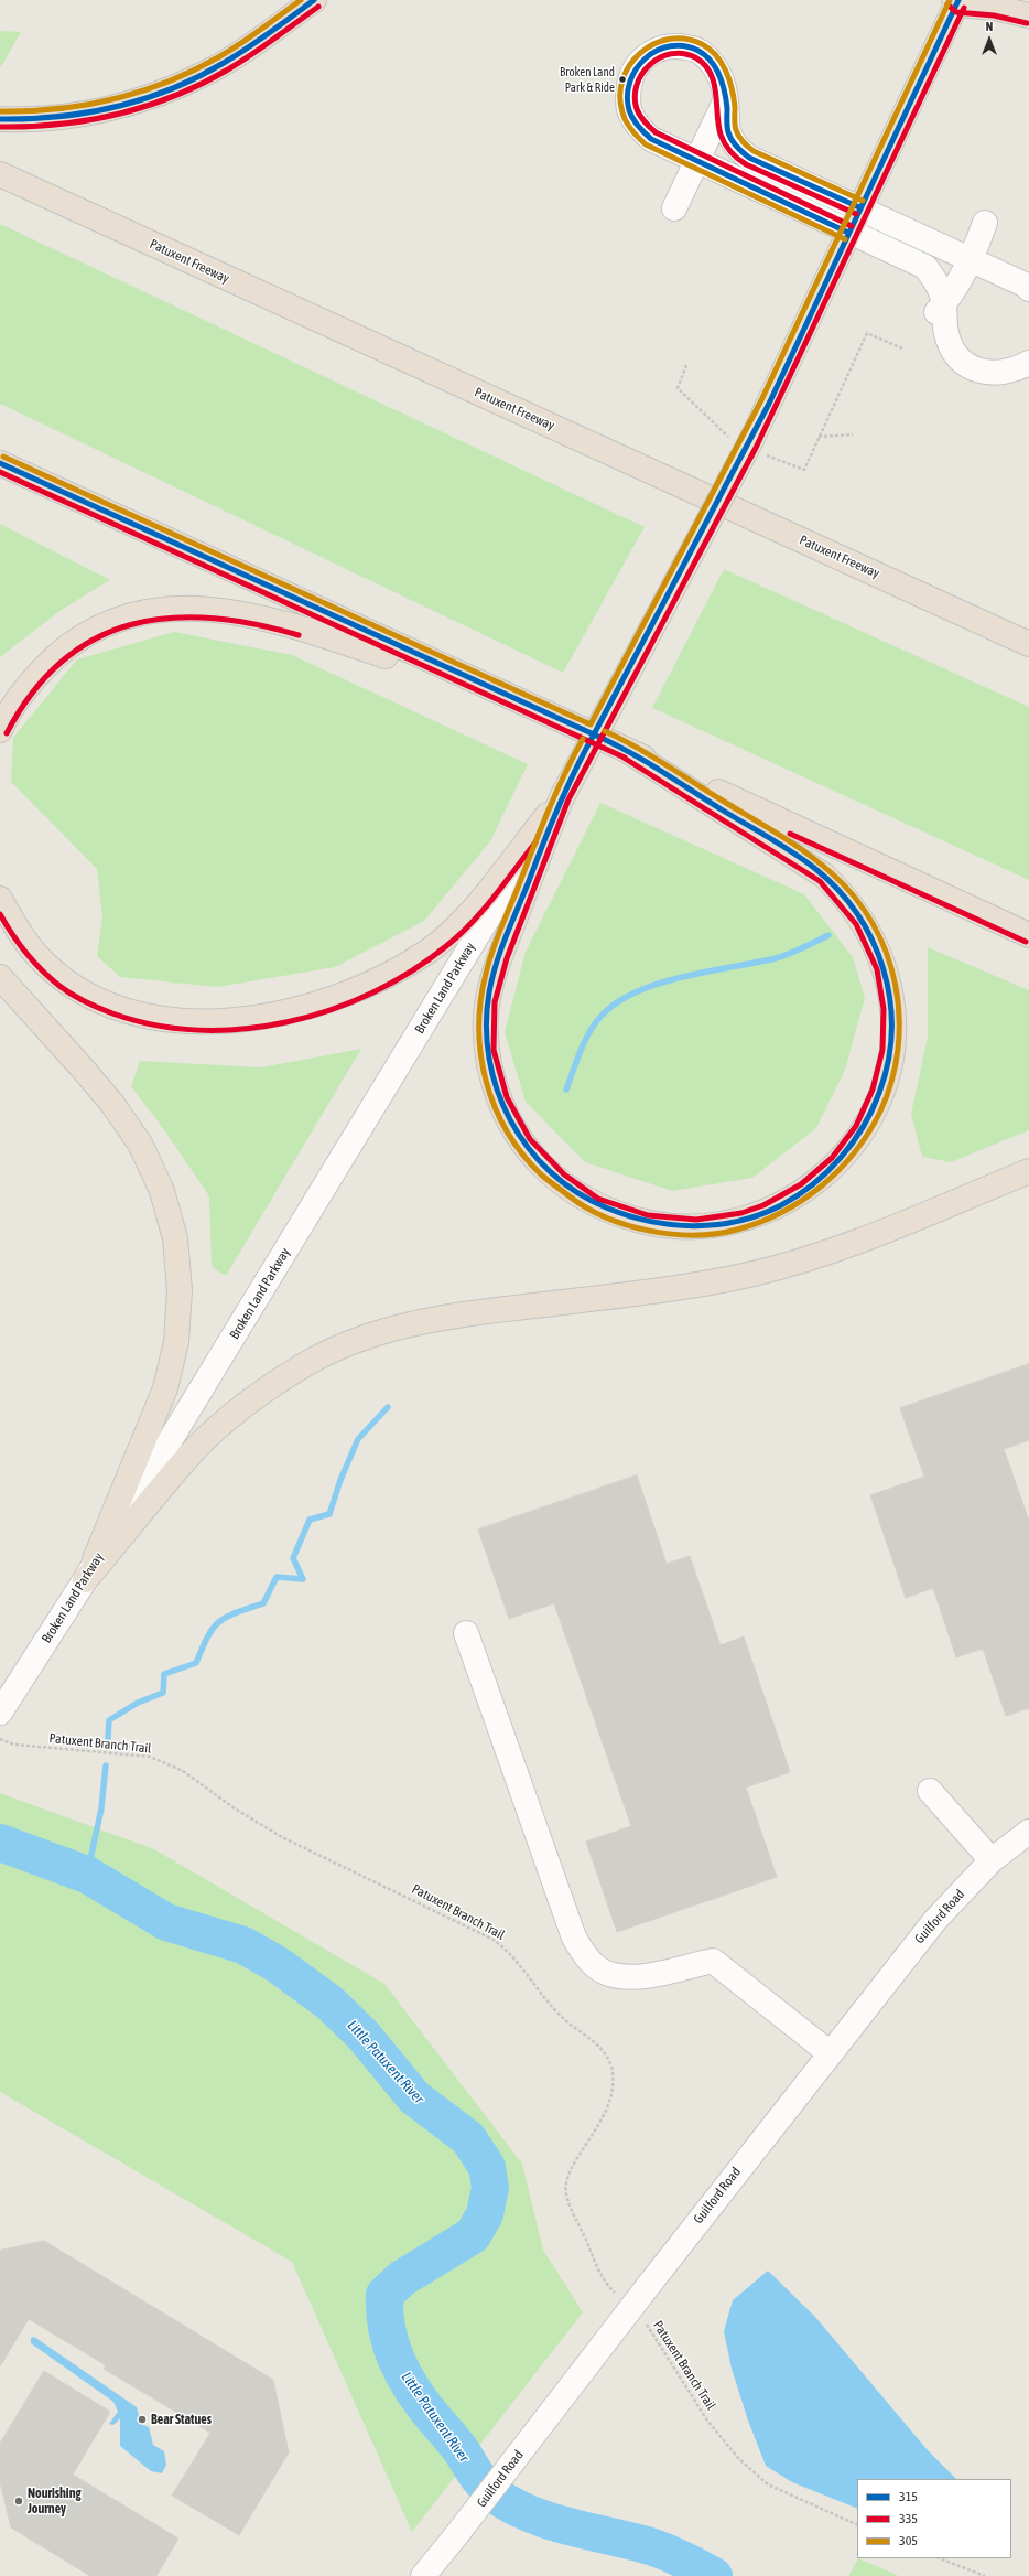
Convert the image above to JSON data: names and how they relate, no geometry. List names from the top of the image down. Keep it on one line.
{"streets":{"highway":["Patuxent Freeway"],"main road":["Broken Land Parkway"],"street":["Guilford Road"],"path":["Patuxent Branch Trail"]},"water":["Little Patuxent River"],"places":["Broken Land Park & Ride","Bear Statues","Nourishing Journey"],"lines":["transit line 315","transit line 305","transit line 335"],"legend":["315","335","305"],"north":"top"}
